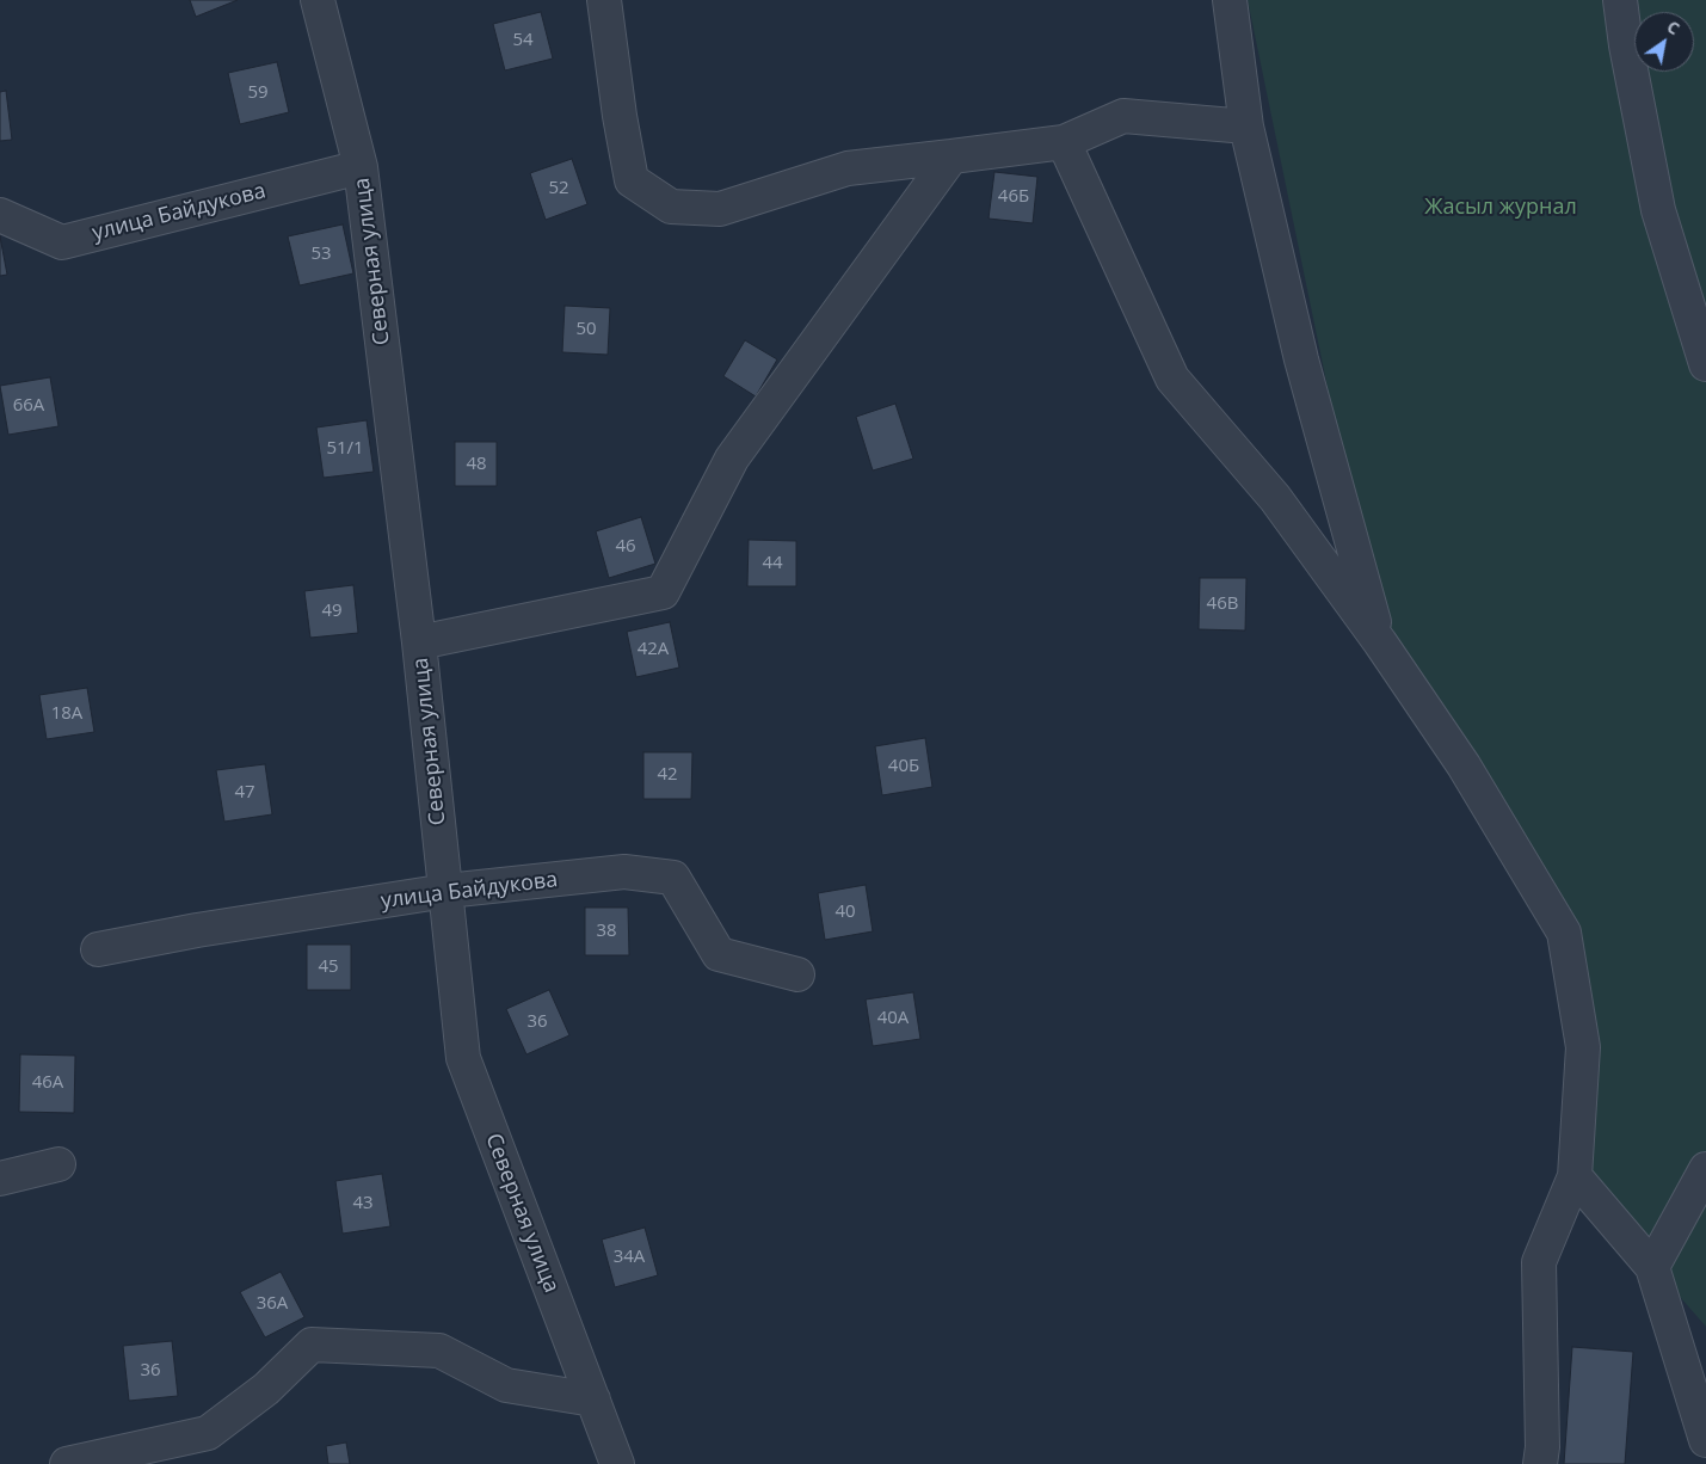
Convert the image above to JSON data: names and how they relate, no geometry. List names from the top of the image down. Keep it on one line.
{"streets":{"street":["улица Байдукова","Северная улица"]},"crossings":[["улица Байдукова","Северная улица"]],"parks":["Жасыл журнал"],"house_numbers":["54","59","52","46Б","53","50","66А","51/1","48","46","44","46В","49","42А","18А","40Б","42","47","40","38","45","40А","36","46А","43","34А","36А","36"],"north":"top right"}
